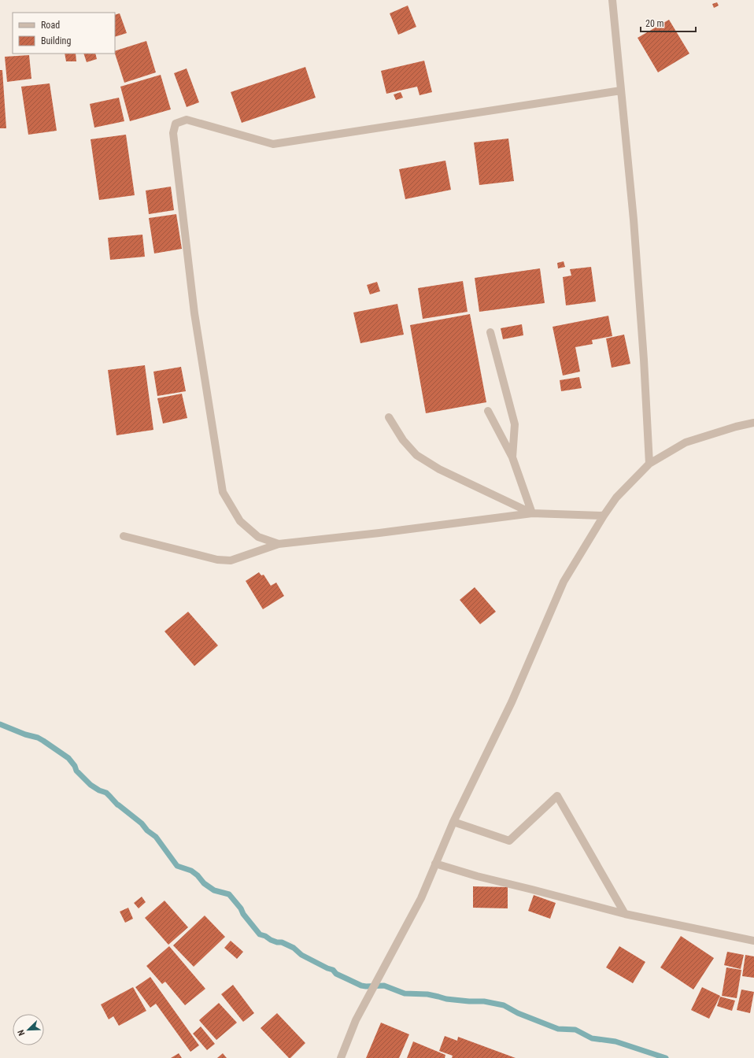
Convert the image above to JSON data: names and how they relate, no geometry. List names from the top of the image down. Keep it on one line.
{"legend":["Road","Building"],"scale_bar":"20 m","north":"bottom left"}
